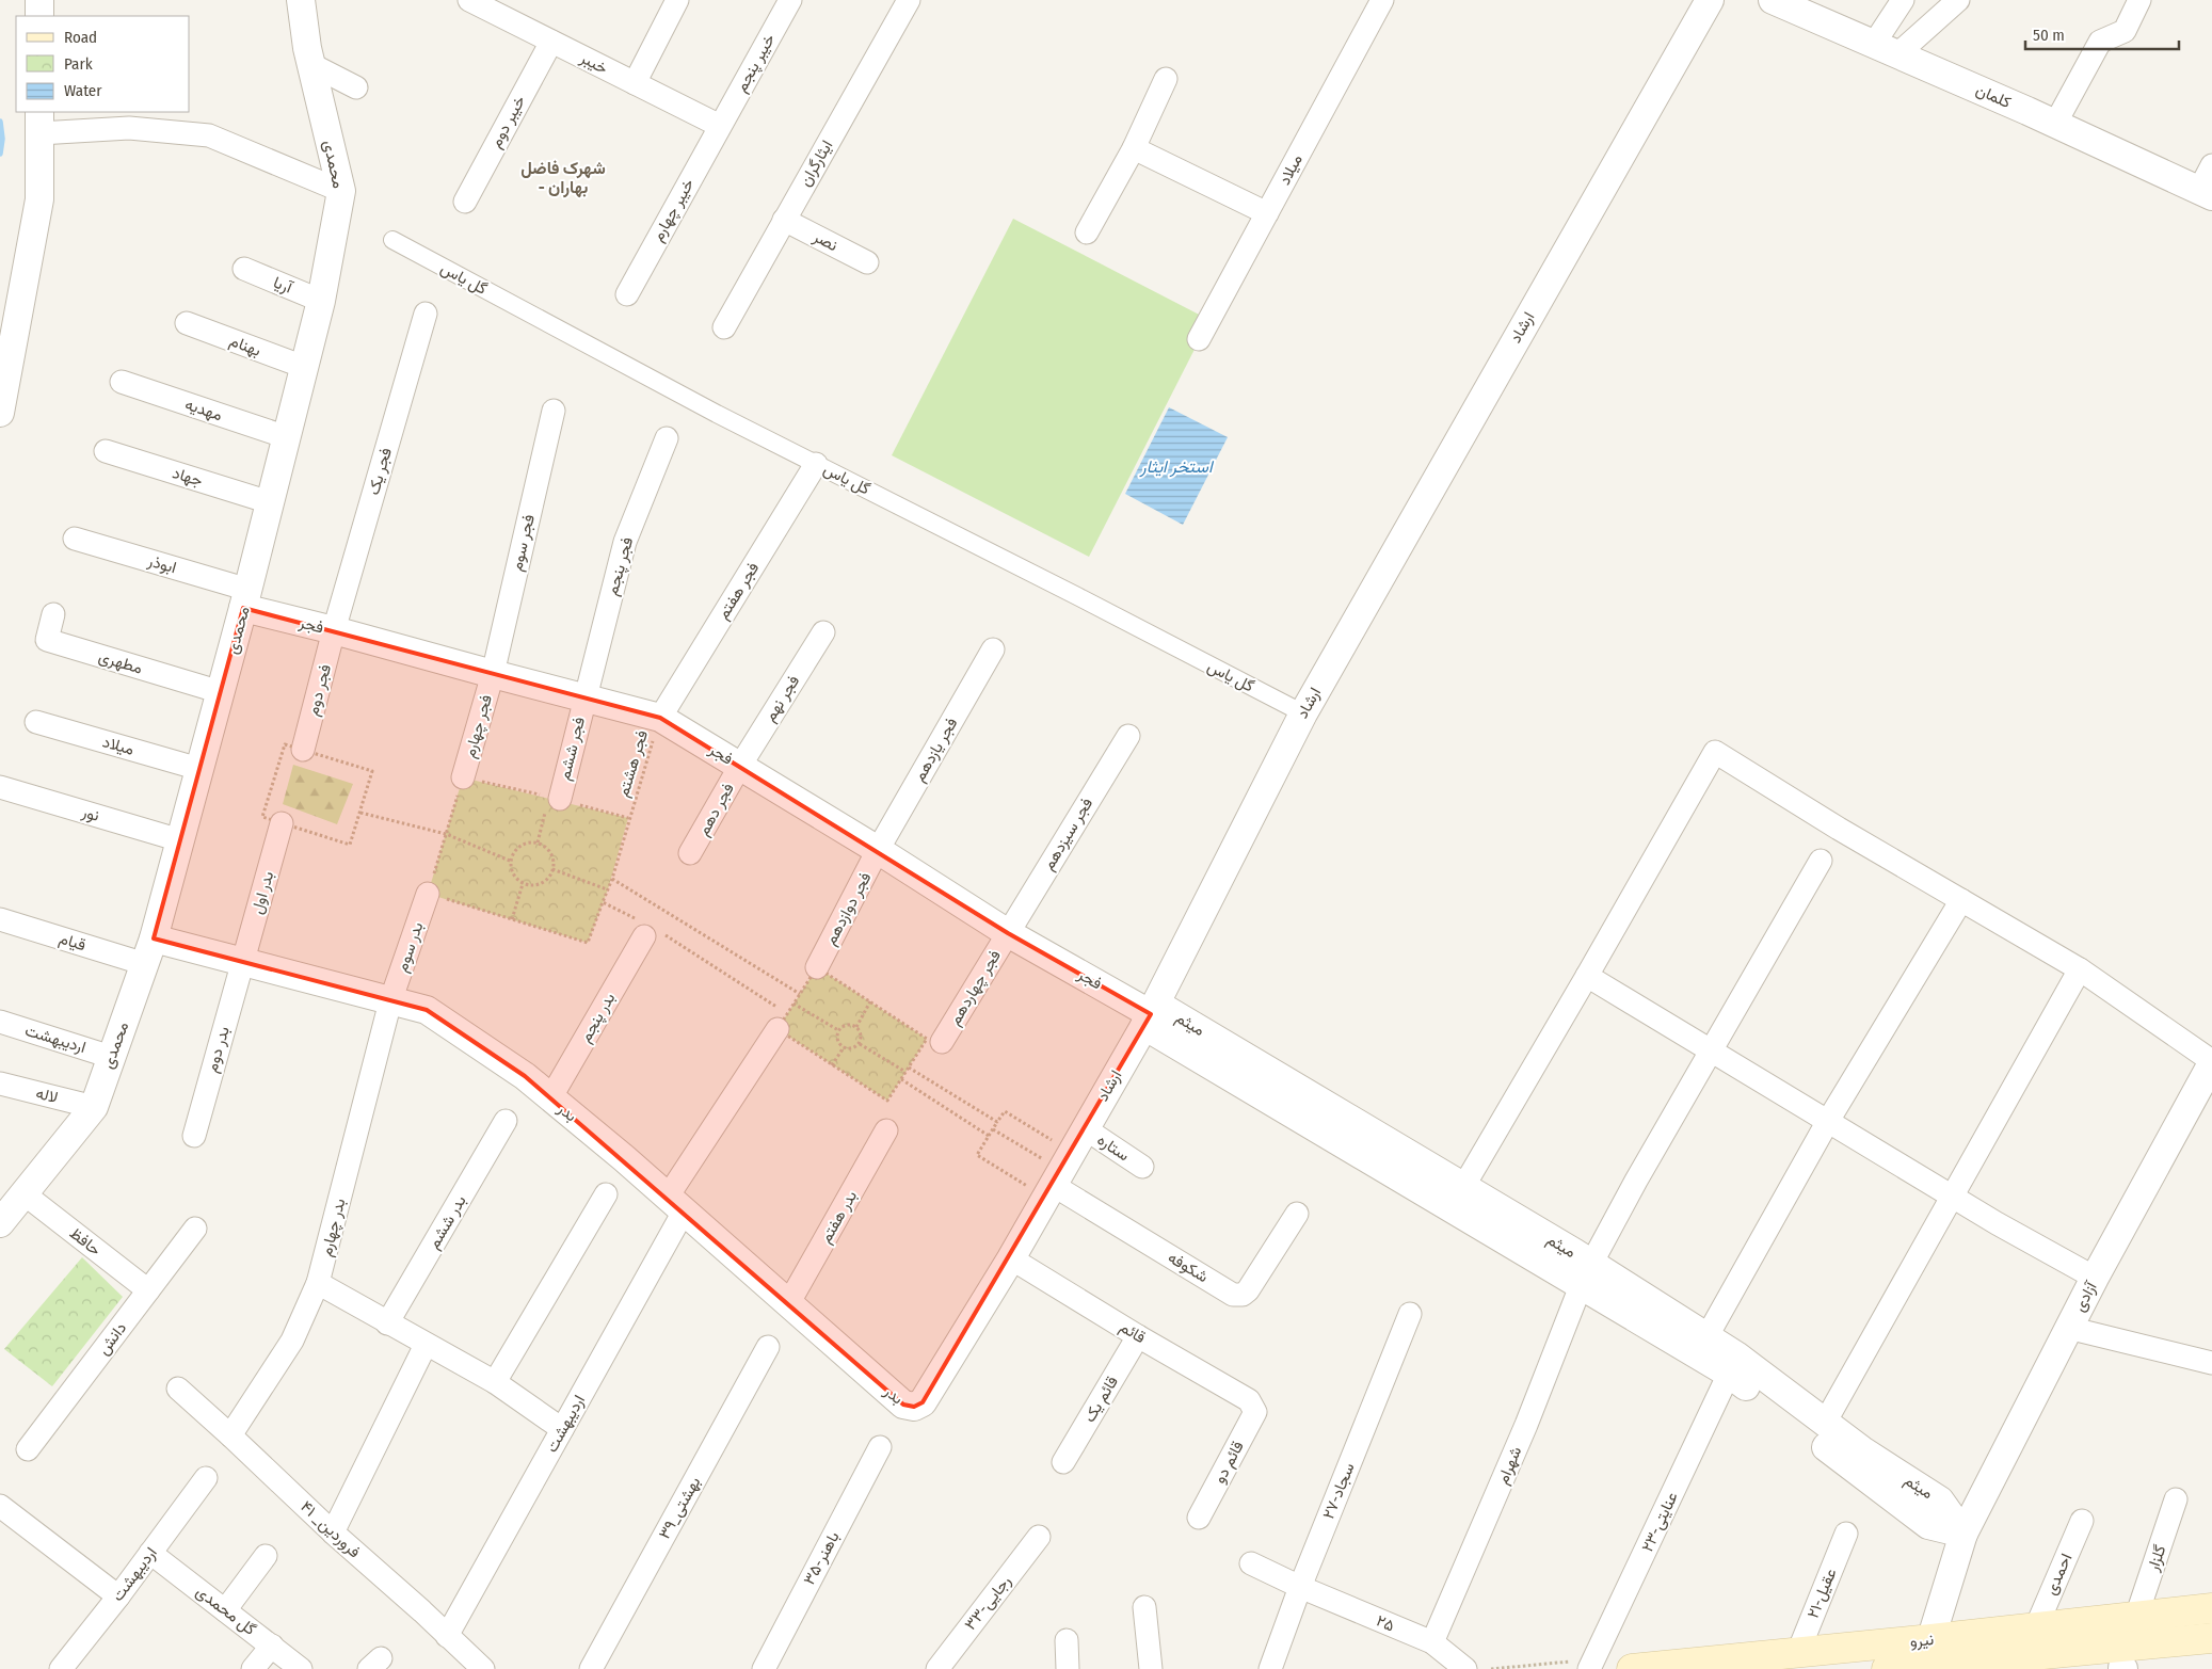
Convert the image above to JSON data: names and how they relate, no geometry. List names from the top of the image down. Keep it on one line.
{"streets":{"main road":["نیرو"],"street":["خیبر","خیبر پنجم","کلمان","خیبر دوم","ایثارگران","محمدی","میلاد","خیبر چهارم","نصر","گل یاس","آریا","ارشاد","بهنام","مهدیه","فجر یک","جهاد","فجر سوم","ابوذر","فجر پنجم","فجر هفتم","فجر","مطهری","فجر دوم","فجر نهم","فجر چهارم","فجر ششم","فجر یازدهم","فجر دهم","نور","فجر سیزدهم","بدر اول","فجر دوازدهم","قیام","بدر سوم","فجر چهاردهم","بدر پنجم","میثم","اردیبهشت","بدر دوم","لاله","بدر","ستاره","بدر هفتم","بدر ششم","بدر چهارم","حافظ","شکوفه","آزادی","قائم","دانش","قائم یک","قائم دو","شهرام","۲۷-سجاد","۳۹_بهشتی","۲۳-عنایتی","۴۱ _فروردین","۳۵-باهنر","گلزار","احمدی","۲۱-عقیل","۳۳-رجایی","گل محمدی","۲۵"],"path":["فجر هشتم"]},"crossings":[["خیبر","خیبر پنجم"],["خیبر","خیبر دوم"],["خیبر","خیبر چهارم"],["خیبر پنجم","خیبر چهارم"],["ایثارگران","نصر"],["محمدی","میلاد"],["محمدی","آریا"],["محمدی","بهنام"],["محمدی","مهدیه"],["محمدی","جهاد"],["محمدی","ابوذر"],["محمدی","فجر"],["محمدی","مطهری"],["محمدی","نور"],["محمدی","قیام"],["محمدی","اردیبهشت"],["محمدی","لاله"],["محمدی","بدر"],["محمدی","حافظ"],["گل یاس","ارشاد"],["گل یاس","فجر هفتم"],["ارشاد","فجر"],["ارشاد","میثم"],["ارشاد","بدر"],["ارشاد","ستاره"],["ارشاد","شکوفه"],["ارشاد","قائم"],["فجر یک","فجر"],["فجر یک","فجر دوم"],["فجر سوم","فجر"],["فجر سوم","فجر چهارم"],["ابوذر","فجر"],["فجر پنجم","فجر"],["فجر پنجم","فجر ششم"],["فجر هفتم","فجر"],["فجر هفتم","فجر هشتم"],["فجر","فجر دوم"],["فجر","فجر نهم"],["فجر","فجر چهارم"],["فجر","فجر ششم"],["فجر","فجر یازدهم"],["فجر","فجر هشتم"],["فجر","فجر دهم"],["فجر","فجر سیزدهم"],["فجر","فجر دوازدهم"],["فجر","فجر چهاردهم"],["فجر","میثم"],["فجر نهم","فجر دهم"],["فجر یازدهم","فجر دوازدهم"],["فجر سیزدهم","فجر چهاردهم"],["بدر اول","بدر دوم"],["بدر اول","بدر"],["قیام","بدر"],["بدر سوم","بدر"],["بدر سوم","بدر چهارم"],["بدر پنجم","بدر"],["میثم","آزادی"],["میثم","شهرام"],["میثم","۲۳-عنایتی"],["اردیبهشت","بدر"],["اردیبهشت","۴۱ _فروردین"],["اردیبهشت","گل محمدی"],["بدر دوم","بدر"],["بدر","بدر هفتم"],["بدر","بدر چهارم"],["بدر چهارم","۴۱ _فروردین"],["حافظ","دانش"],["آزادی","نیرو"],["قائم","قائم یک"],["قائم","قائم دو"],["شهرام","۲۵"],["۲۷-سجاد","۲۵"],["گلزار","نیرو"],["احمدی","نیرو"],["۲۱-عقیل","نیرو"]],"districts":["شهرک فاضل - بهاران"],"water":["استخر ایثار"],"legend":["Road","Park","Water"],"scale_bar":"50 m"}
